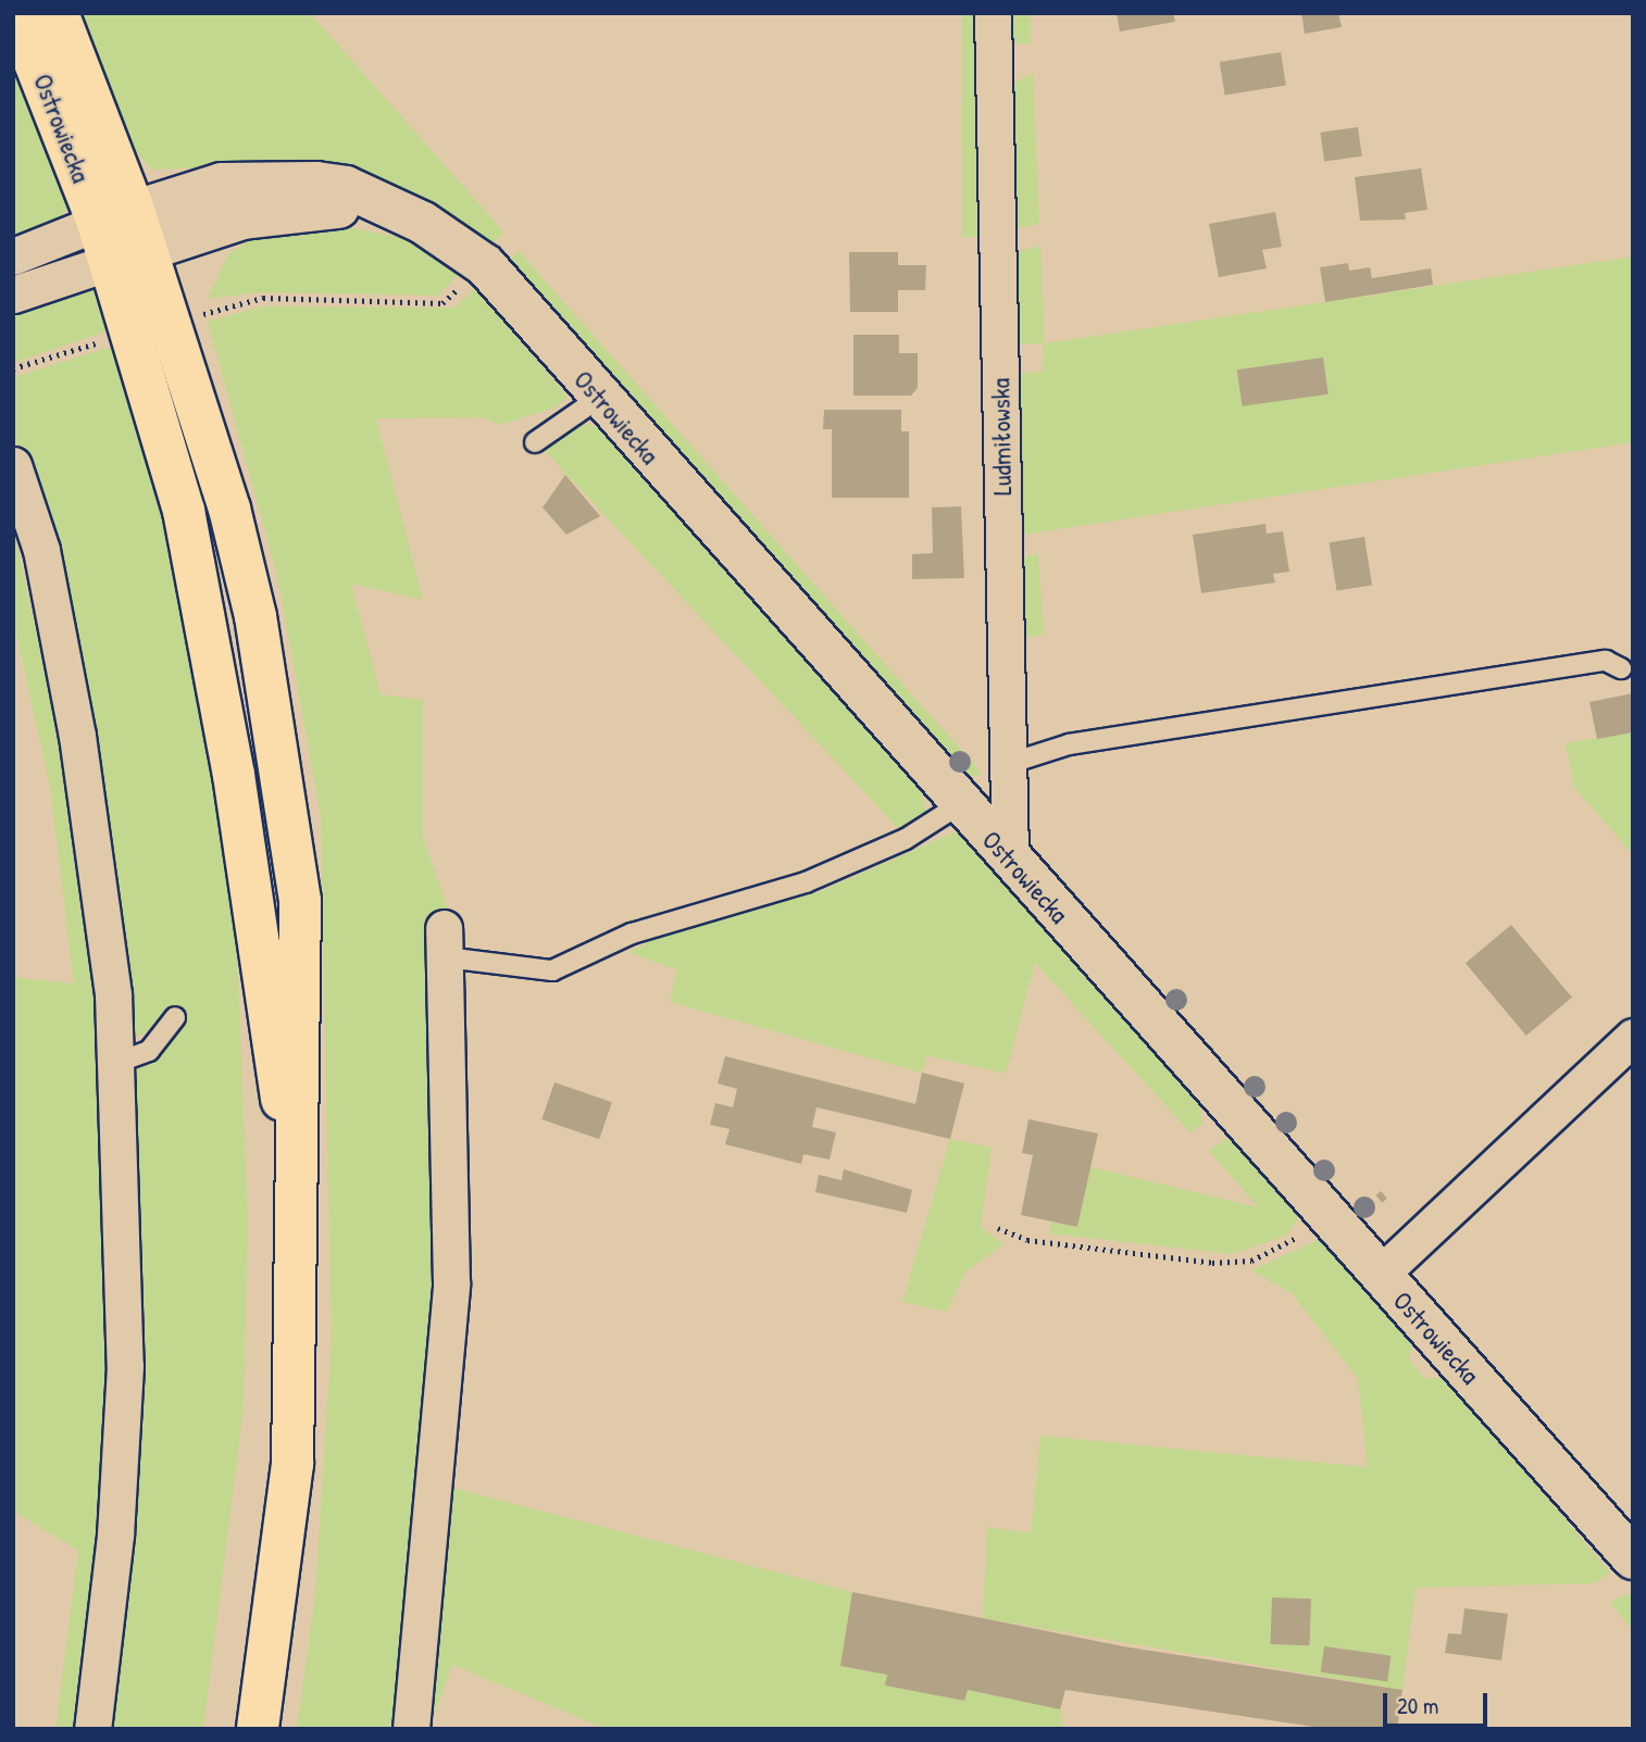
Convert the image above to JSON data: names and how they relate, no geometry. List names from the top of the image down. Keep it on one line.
{"streets":{"main road":["Ostrowiecka"],"street":["Ludmiłowska"]},"crossings":[["Ostrowiecka","Ludmiłowska"]],"scale_bar":"20 m"}
